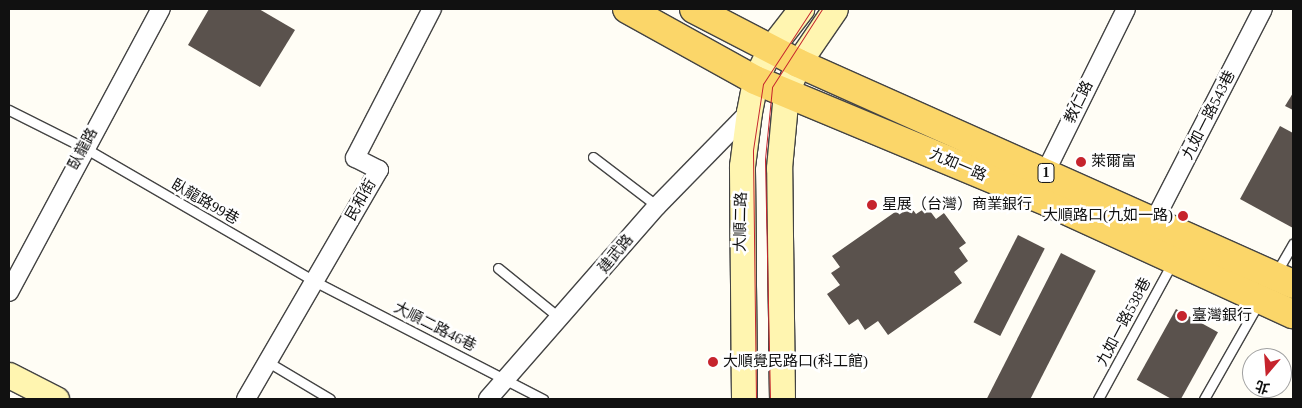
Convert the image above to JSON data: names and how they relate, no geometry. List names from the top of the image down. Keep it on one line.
{"streets":{"main road":["九如一路","1"],"street":["教仁路","九如一路543巷","臥龍路","民和街","大順二路","建武路"],"lane":["臥龍路99巷","九如一路538巷","大順二路46巷"]},"crossings":[["教仁路","九如一路"],["九如一路543巷","九如一路"],["臥龍路","臥龍路99巷"],["九如一路","大順二路"],["九如一路","九如一路538巷"],["民和街","臥龍路99巷"],["民和街","大順二路46巷"],["臥龍路99巷","大順二路46巷"],["大順二路","建武路"],["建武路","大順二路46巷"]],"places":["萊爾富","星展（台灣）商業銀行","大順路口(九如一路)","臺灣銀行","大順覺民路口(科工館)"],"north":"bottom"}
